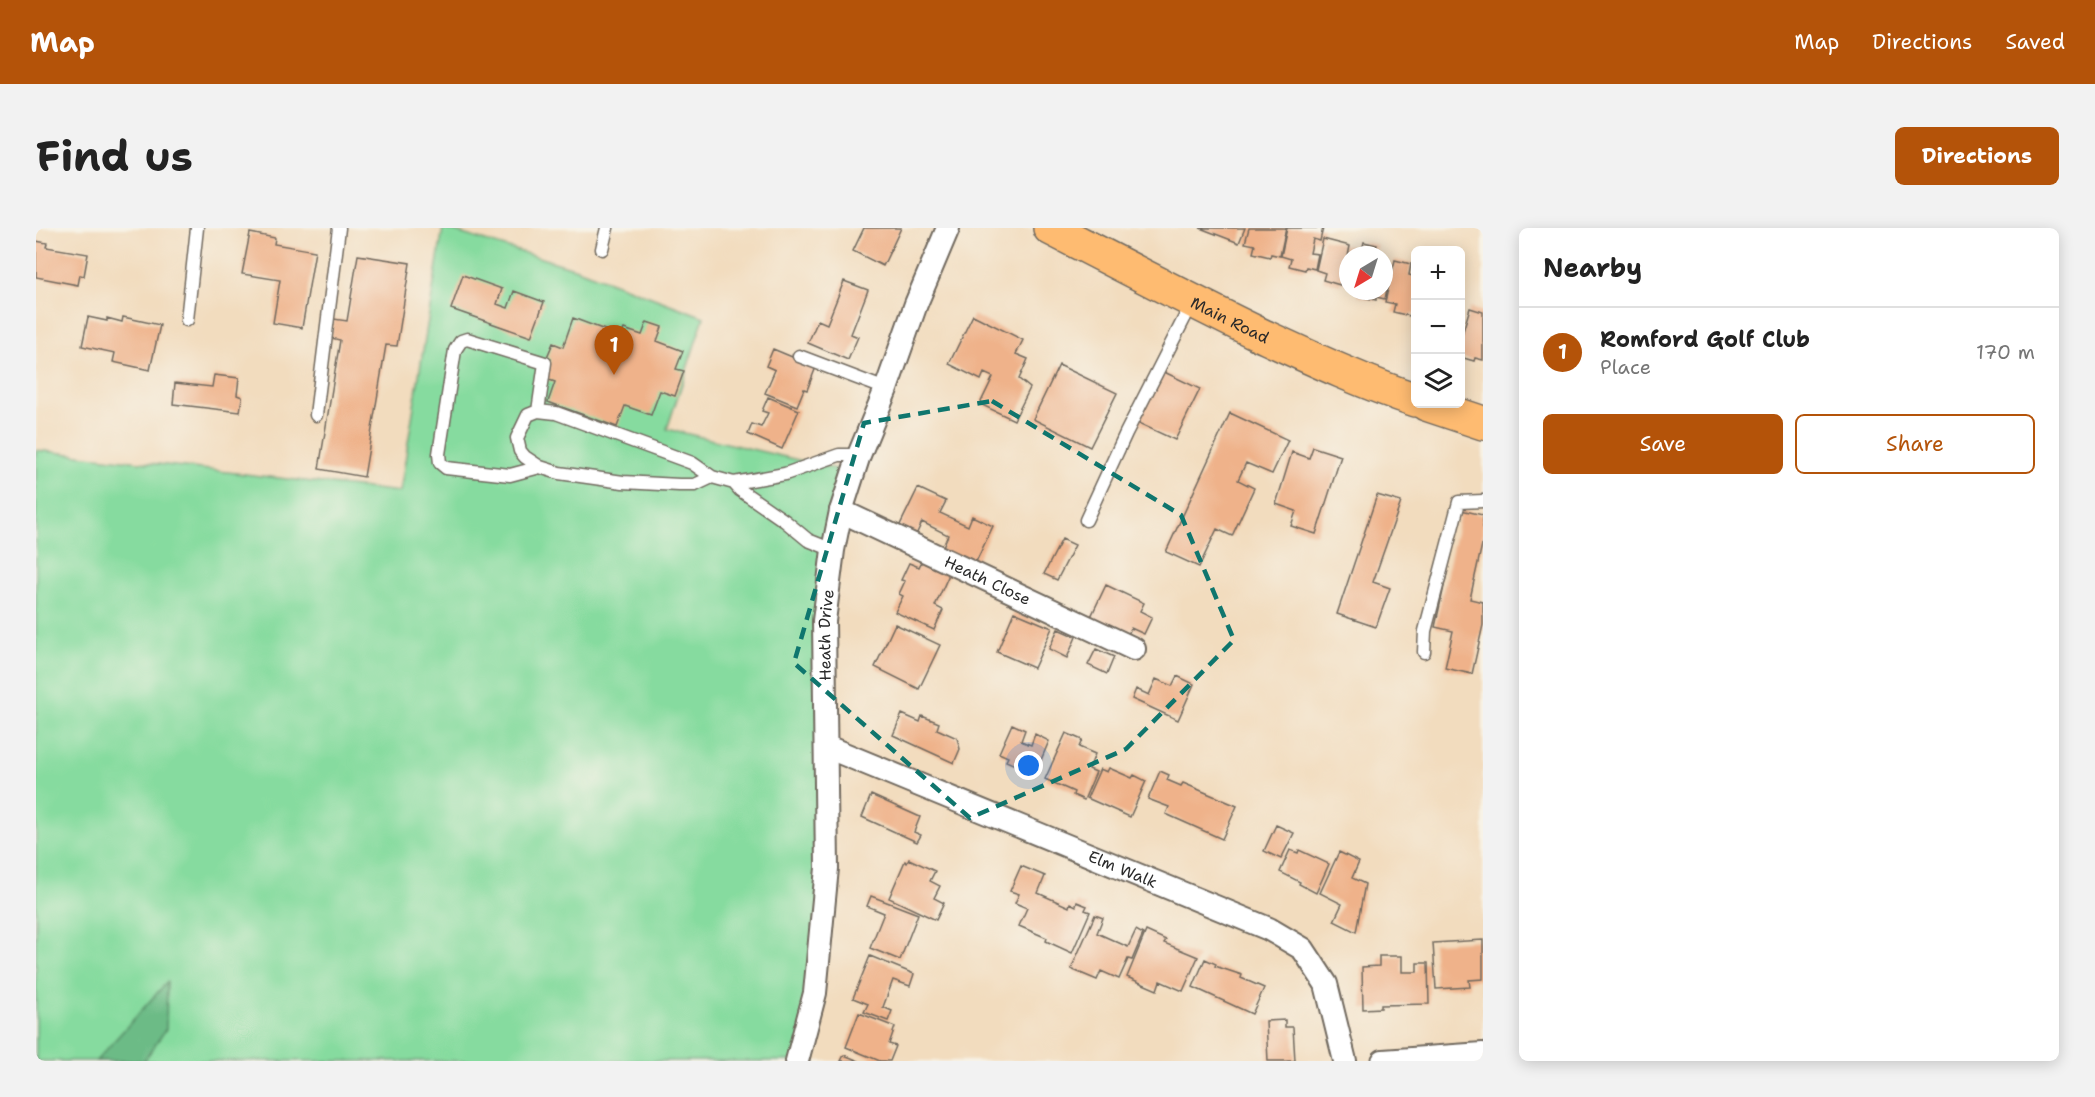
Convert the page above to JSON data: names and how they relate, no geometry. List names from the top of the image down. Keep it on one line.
{"streets":{"main road":["Main Road"],"street":["Heath Close","Heath Drive","Elm Walk"]},"crossings":[["Heath Close","Heath Drive"],["Heath Drive","Elm Walk"]],"north":"bottom left","page":{"header":"Map","nav":["Map","Directions","Saved"],"buttons":["Directions",["Save","Share"]],"title":"Find us","heading":"Nearby","map_buttons":["+","−"],"list":[{"mark":"1","name":"Romford Golf Club","note":"Place","value":"170 m"}],"pins":"1"}}
